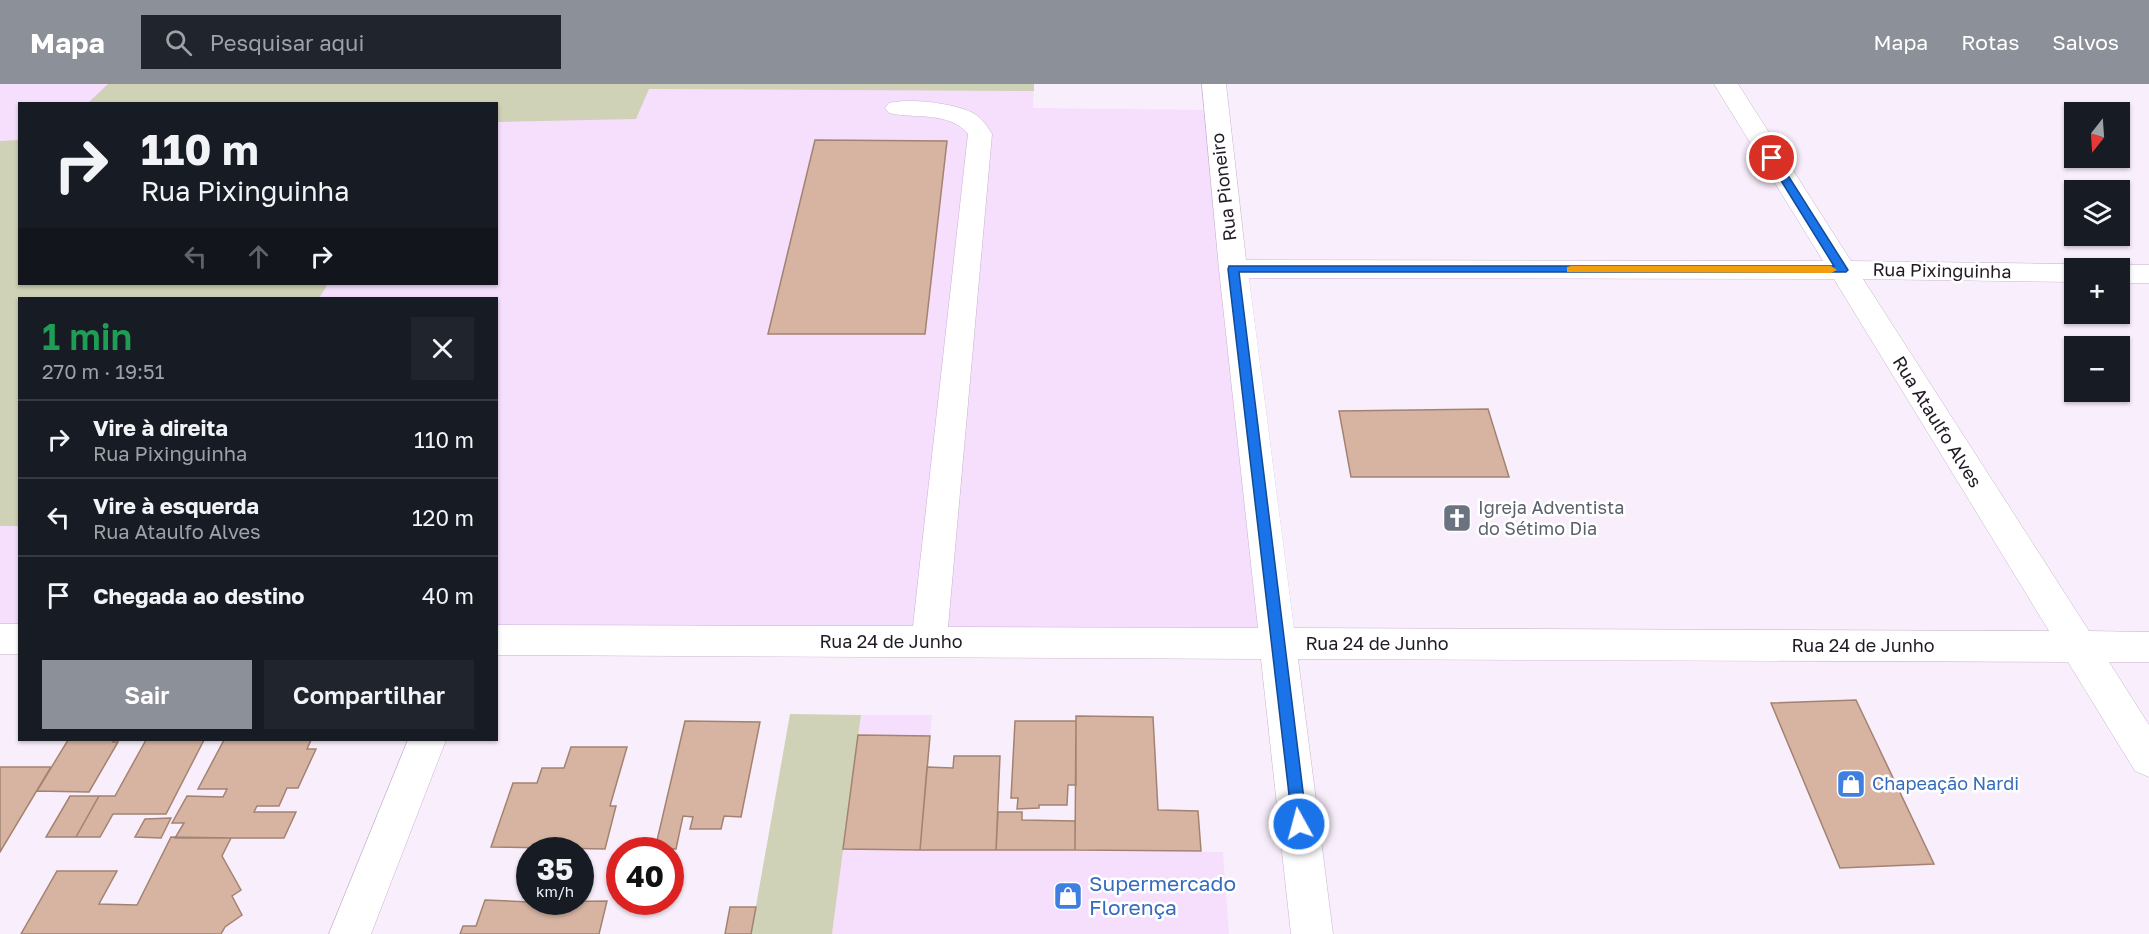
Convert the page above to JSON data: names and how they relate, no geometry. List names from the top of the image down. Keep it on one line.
{"streets":{"street":["Rua Pioneiro","Rua Pixinguinha","Rua Ataulfo Alves","Rua 24 de Junho"]},"crossings":[["Rua Pioneiro","Rua Pixinguinha"],["Rua Pioneiro","Rua 24 de Junho"],["Rua Pixinguinha","Rua Ataulfo Alves"],["Rua Ataulfo Alves","Rua 24 de Junho"]],"places":{"church":["Igreja Adventista do Sétimo Dia"],"shop":["Chapeação Nardi","Supermercado Florença"]},"north":"bottom","page":{"header":"Mapa","search":"Pesquisar aqui","nav":["Mapa","Rotas","Salvos"],"map_buttons":["+","−"],"turn":["110 m","Rua Pixinguinha"],"heading":["1 min","270 m · 19:51"],"list":[{"name":"Vire à direita","note":"Rua Pixinguinha","value":"110 m"},{"name":"Vire à esquerda","note":"Rua Ataulfo Alves","value":"120 m"},{"name":"Chegada ao destino","value":"40 m"}],"buttons":["Sair","Compartilhar"],"speed":"35 km/h","limit":"40"}}
